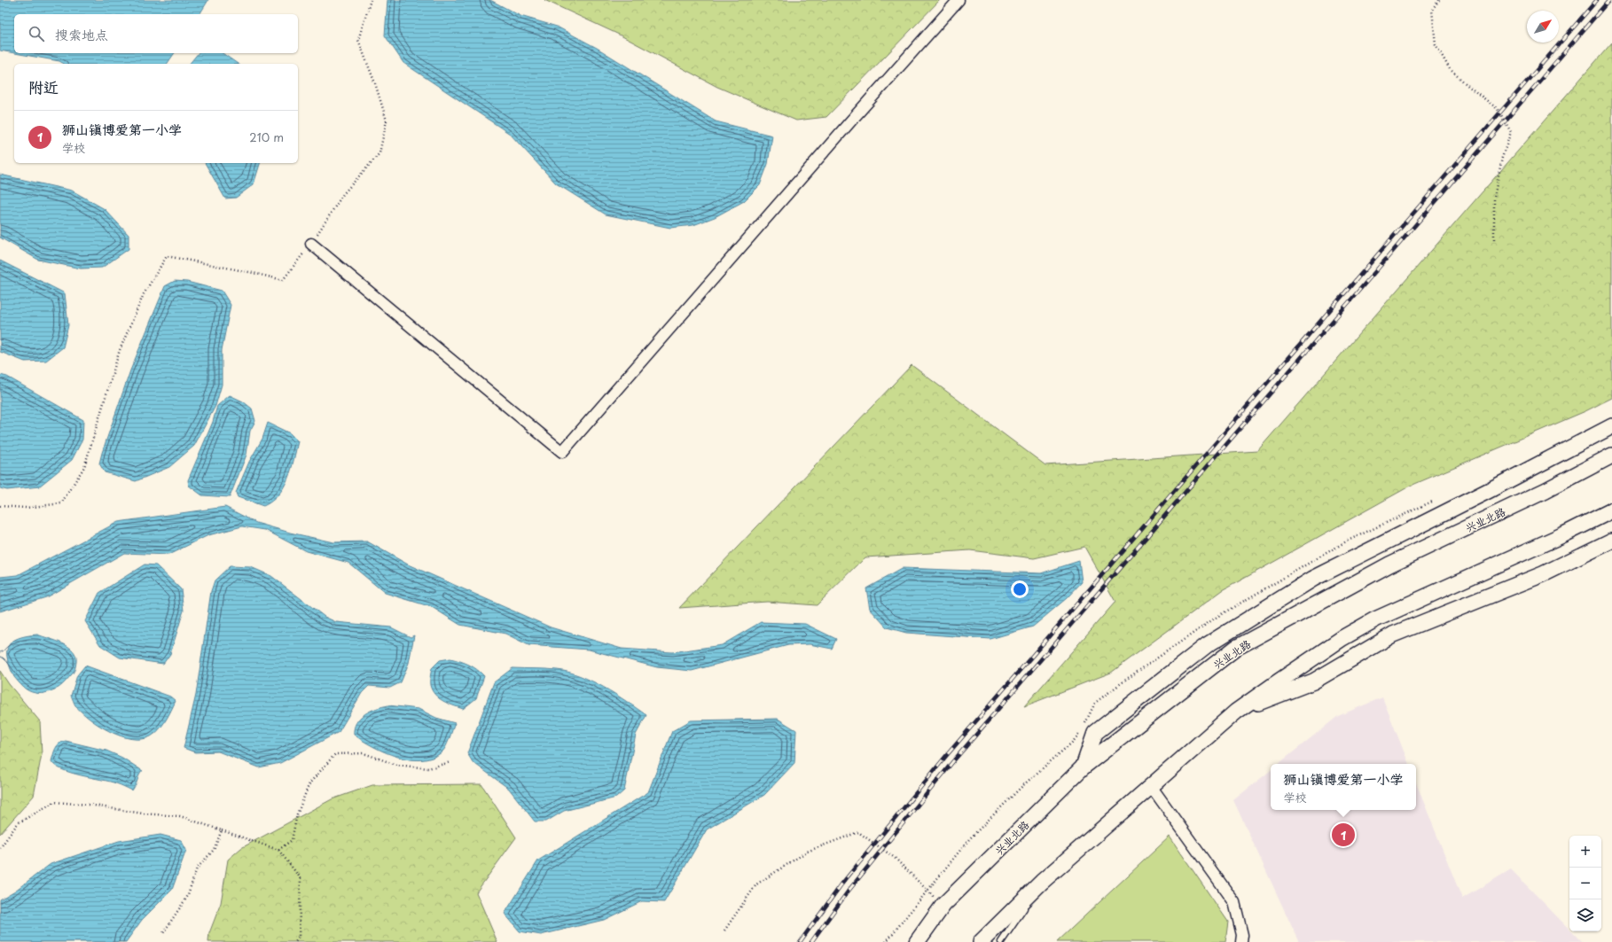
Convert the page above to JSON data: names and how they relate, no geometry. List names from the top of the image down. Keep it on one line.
{"streets":{"main road":["兴业北路"]},"north":"top right","page":{"search":"搜索地点","heading":"附近","list":[{"mark":"1","name":"狮山镇博爱第一小学","note":"学校","value":"210 m"}],"popup":["狮山镇博爱第一小学","学校"],"pins":"1","map_buttons":["+","−"]}}
